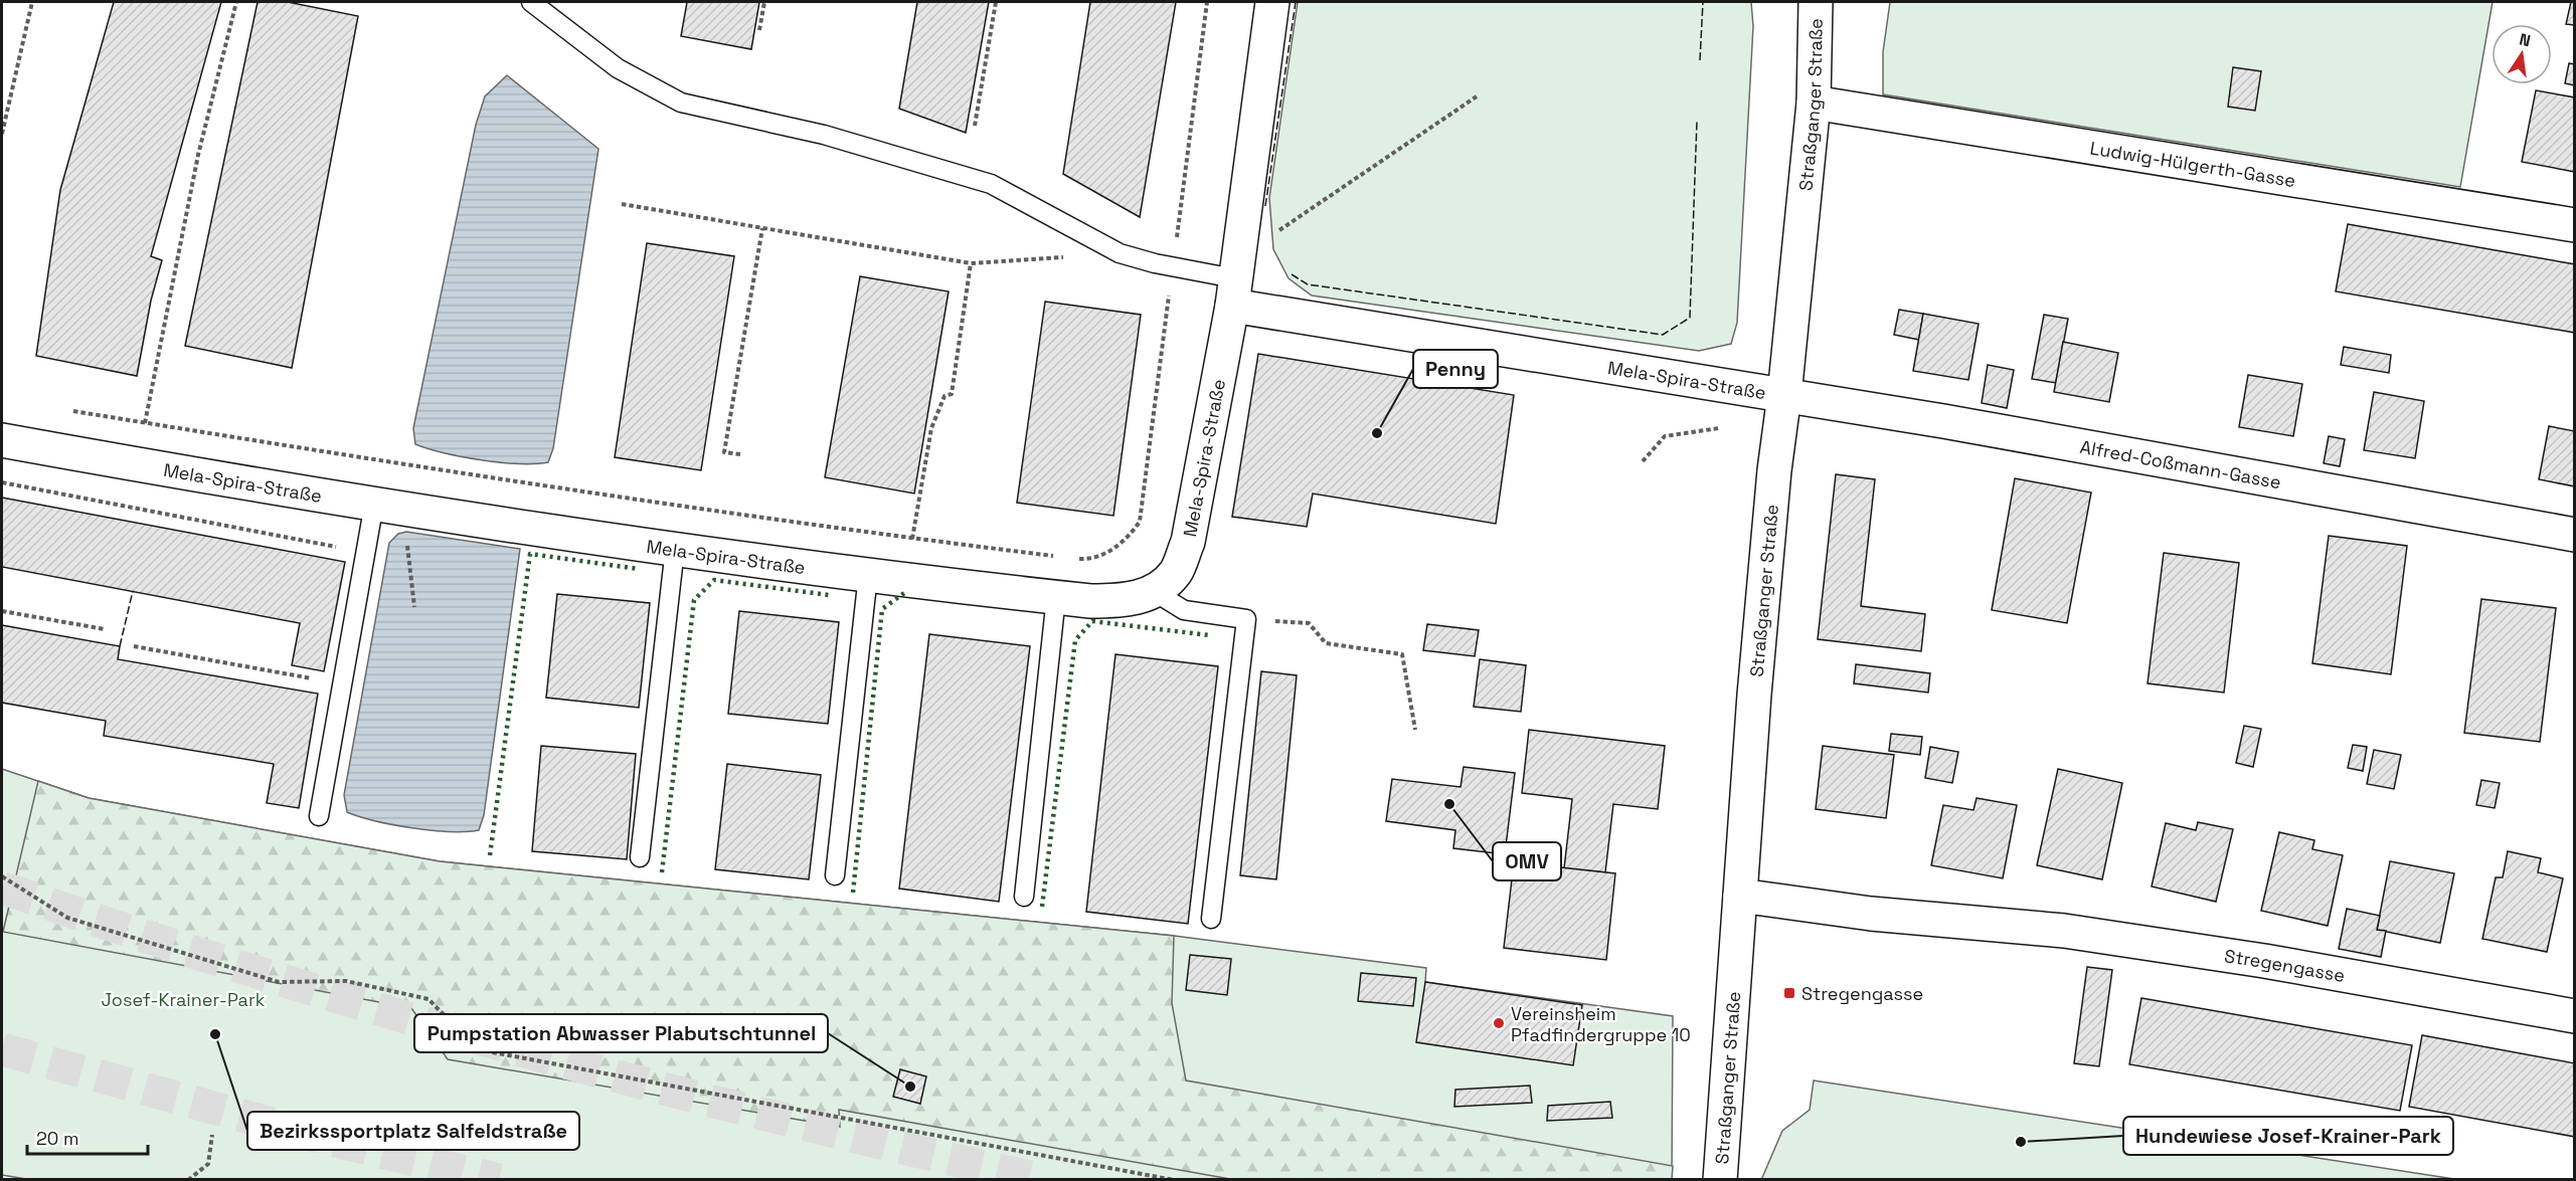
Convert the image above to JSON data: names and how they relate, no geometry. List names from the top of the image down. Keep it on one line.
{"streets":{"street":["Straßganger Straße","Ludwig-Hülgerth-Gasse","Mela-Spira-Straße","Alfred-Coßmann-Gasse","Stregengasse"]},"crossings":[["Straßganger Straße","Ludwig-Hülgerth-Gasse"],["Straßganger Straße","Mela-Spira-Straße"],["Straßganger Straße","Alfred-Coßmann-Gasse"],["Straßganger Straße","Stregengasse"],["Mela-Spira-Straße","Alfred-Coßmann-Gasse"]],"parks":["Josef-Krainer-Park"],"places":{"other":["Penny","OMV","Vereinsheim Pfadfindergruppe 10","Bezirkssportplatz Salfeldstraße","Pumpstation Abwasser Plabutschtunnel","Hundewiese Josef-Krainer-Park"],"transit":["Stregengasse"]},"scale_bar":"20 m","north":"top"}
